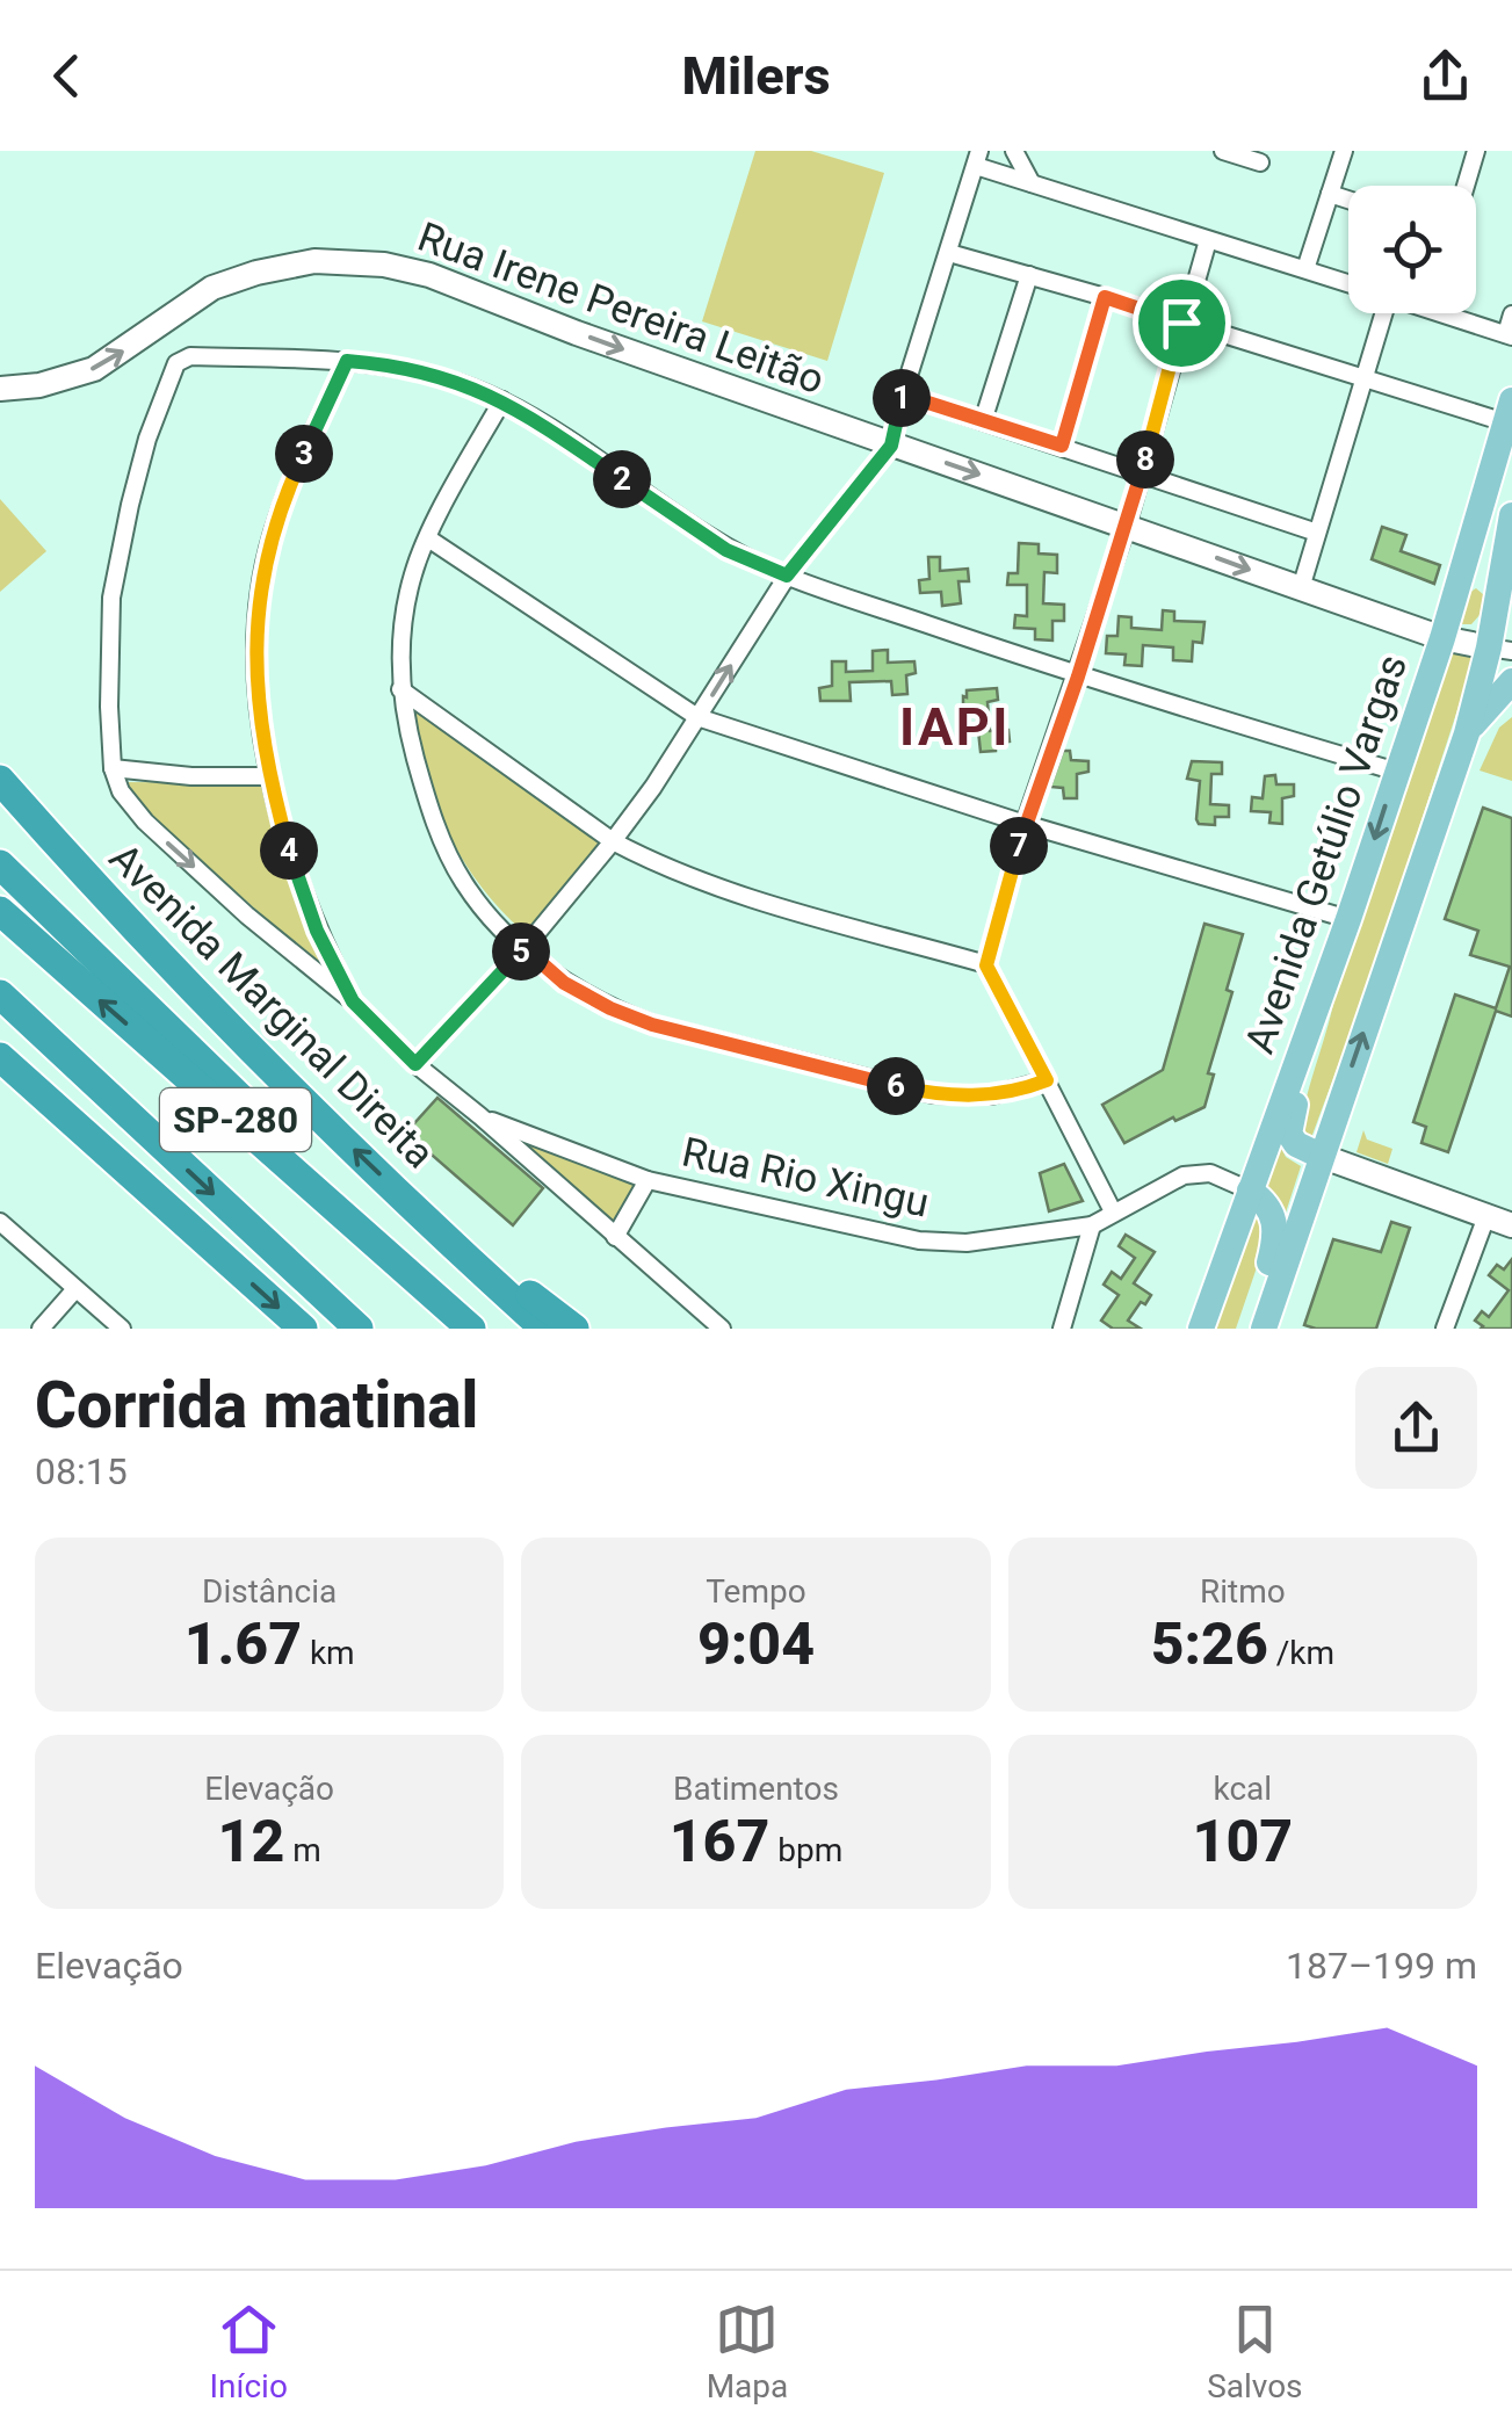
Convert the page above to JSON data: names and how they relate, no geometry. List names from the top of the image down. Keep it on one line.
{"streets":{"highway":["Avenida Marginal Direita","SP-280"],"main road":["Avenida Getúlio Vargas"],"street":["Rua Irene Pereira Leitão","Rua Rio Xingu"]},"crossings":[["Rua Irene Pereira Leitão","Avenida Getúlio Vargas"],["Avenida Getúlio Vargas","Rua Rio Xingu"]],"districts":["IAPI"],"page":{"header":"Milers","pins":["1","3","8","2","7","4","5","6"],"heading":["Corrida matinal","08:15"],"stats":[["Distância","1.67 km"],["Tempo","9:04"],["Ritmo","5:26 /km"],["Elevação","12 m"],["Batimentos","167 bpm"],["kcal","107"]],"chart":["Elevação","187–199 m"],"tabs":["Início","Mapa","Salvos"]}}
